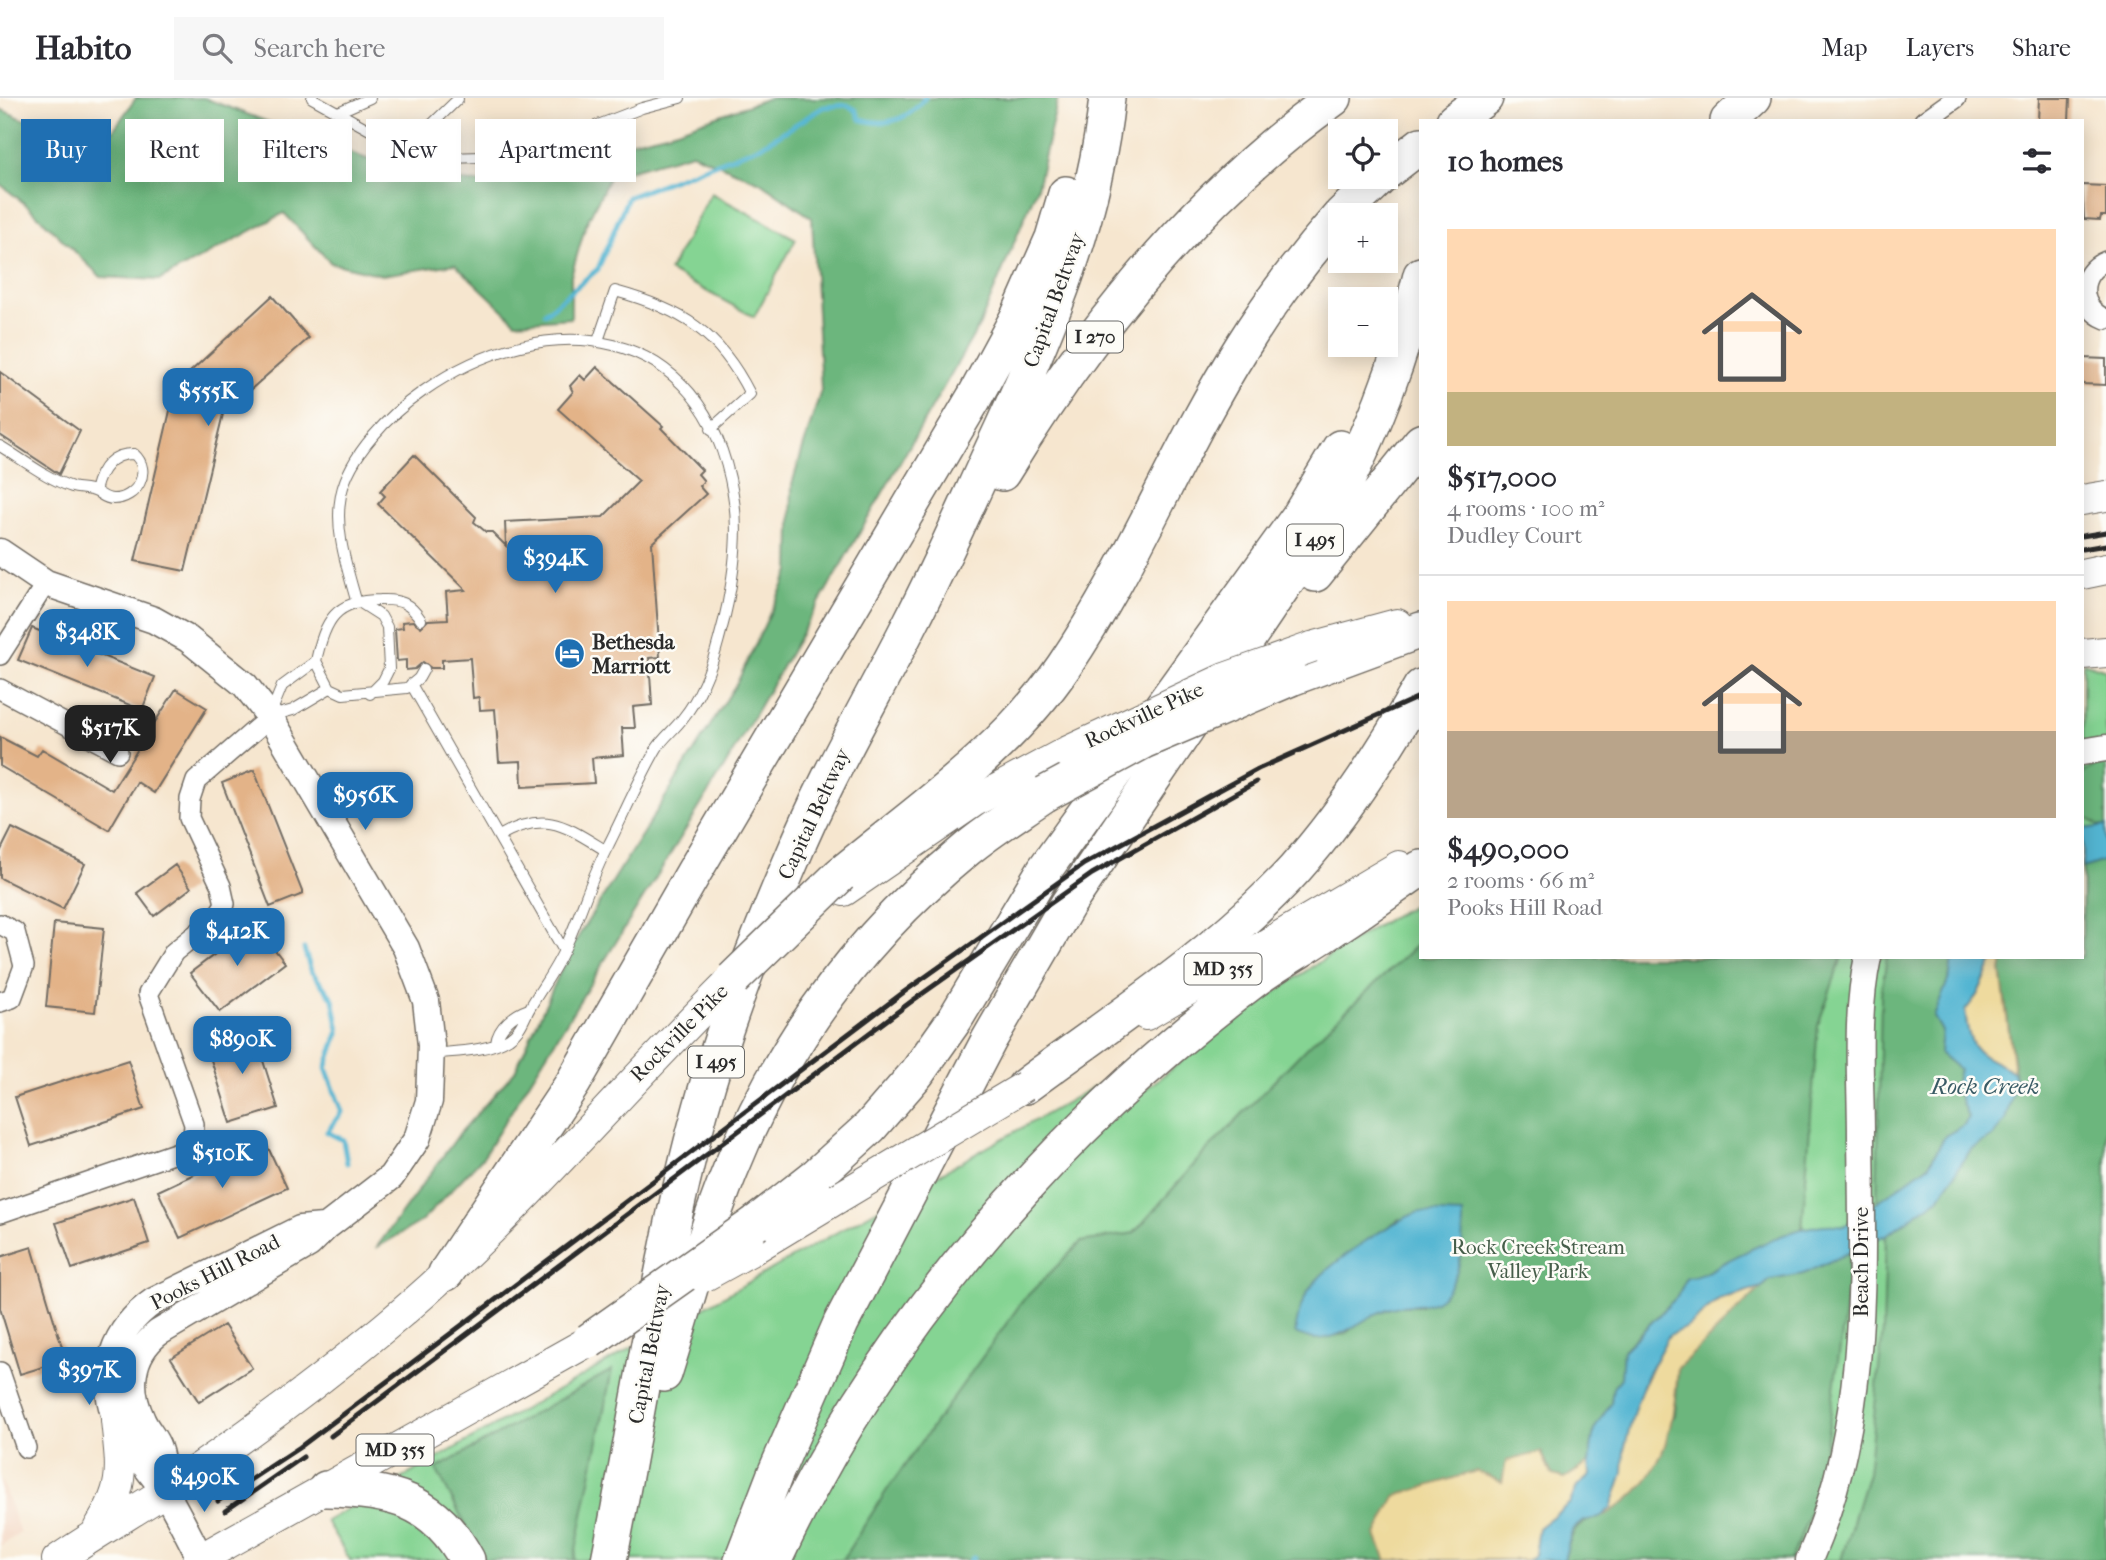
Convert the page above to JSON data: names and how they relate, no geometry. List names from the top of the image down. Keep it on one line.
{"streets":{"highway":["Capital Beltway","I 270","I 495"],"main road":["Rockville Pike","MD 355"],"street":["Beach Drive","Pooks Hill Road"]},"crossings":[["Capital Beltway","I 270"],["Rockville Pike","Pooks Hill Road"],["MD 355","Pooks Hill Road"]],"water":["Rock Creek"],"parks":["Rock Creek Stream Valley Park"],"places":{"hotel":["Bethesda Marriott"]},"page":{"header":"Habito","search":"Search here","nav":["Map","Layers","Share"],"map_buttons":["+","−"],"chip":["Buy","Rent","Filters","New","Apartment"],"heading":"10 homes","list":[{"name":"$517,000","note":"4 rooms · 100 m² · Dudley Court"},{"name":"$490,000","note":"2 rooms · 66 m² · Pooks Hill Road"}],"price":["$555K","$394K","$348K","$517K","$956K","$412K","$890K","$510K","$397K","$490K"]}}
